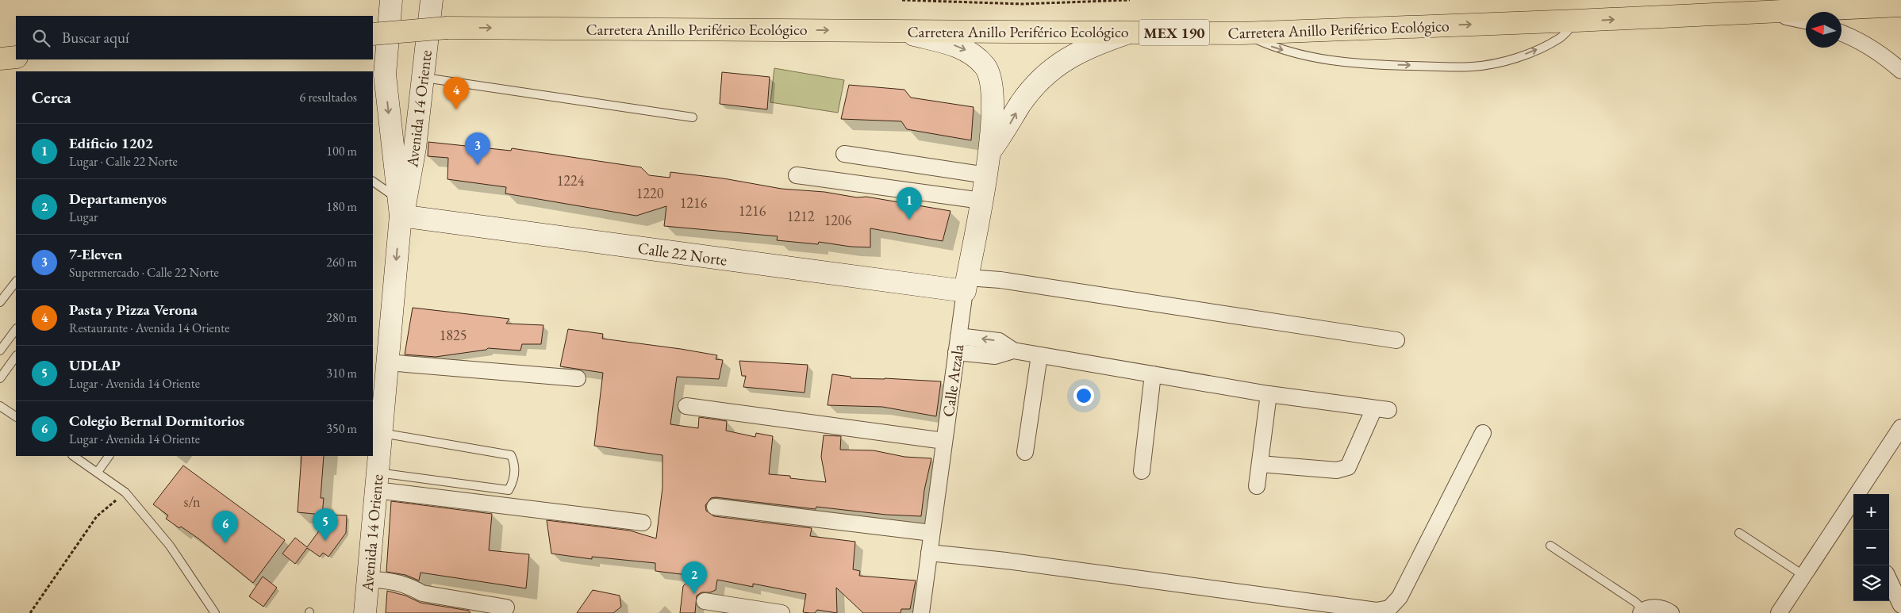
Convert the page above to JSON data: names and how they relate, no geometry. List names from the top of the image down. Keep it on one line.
{"streets":{"highway":["Carretera Anillo Periférico Ecológico","MEX 190"],"street":["Avenida 14 Oriente","Calle 22 Norte","Calle Atzala"]},"crossings":[["Carretera Anillo Periférico Ecológico","Calle Atzala"],["Avenida 14 Oriente","Calle 22 Norte"],["Calle 22 Norte","Calle Atzala"]],"one_way":["Carretera Anillo Periférico Ecológico"],"house_numbers":["1224","1220","1216","1216","1212","1206","1825","s/n"],"north":"left","page":{"search":"Buscar aquí","heading":["Cerca","6 resultados"],"pins":["4","3","1","5","6","2"],"list":[{"mark":"1","name":"Edificio 1202","note":"Lugar · Calle 22 Norte","value":"100 m"},{"mark":"2","name":"Departamenyos","note":"Lugar","value":"180 m"},{"mark":"3","name":"7-Eleven","note":"Supermercado · Calle 22 Norte","value":"260 m"},{"mark":"4","name":"Pasta y Pizza Verona","note":"Restaurante · Avenida 14 Oriente","value":"280 m"},{"mark":"5","name":"UDLAP","note":"Lugar · Avenida 14 Oriente","value":"310 m"},{"mark":"6","name":"Colegio Bernal Dormitorios","note":"Lugar · Avenida 14 Oriente","value":"350 m"}],"map_buttons":["+","−"]}}
